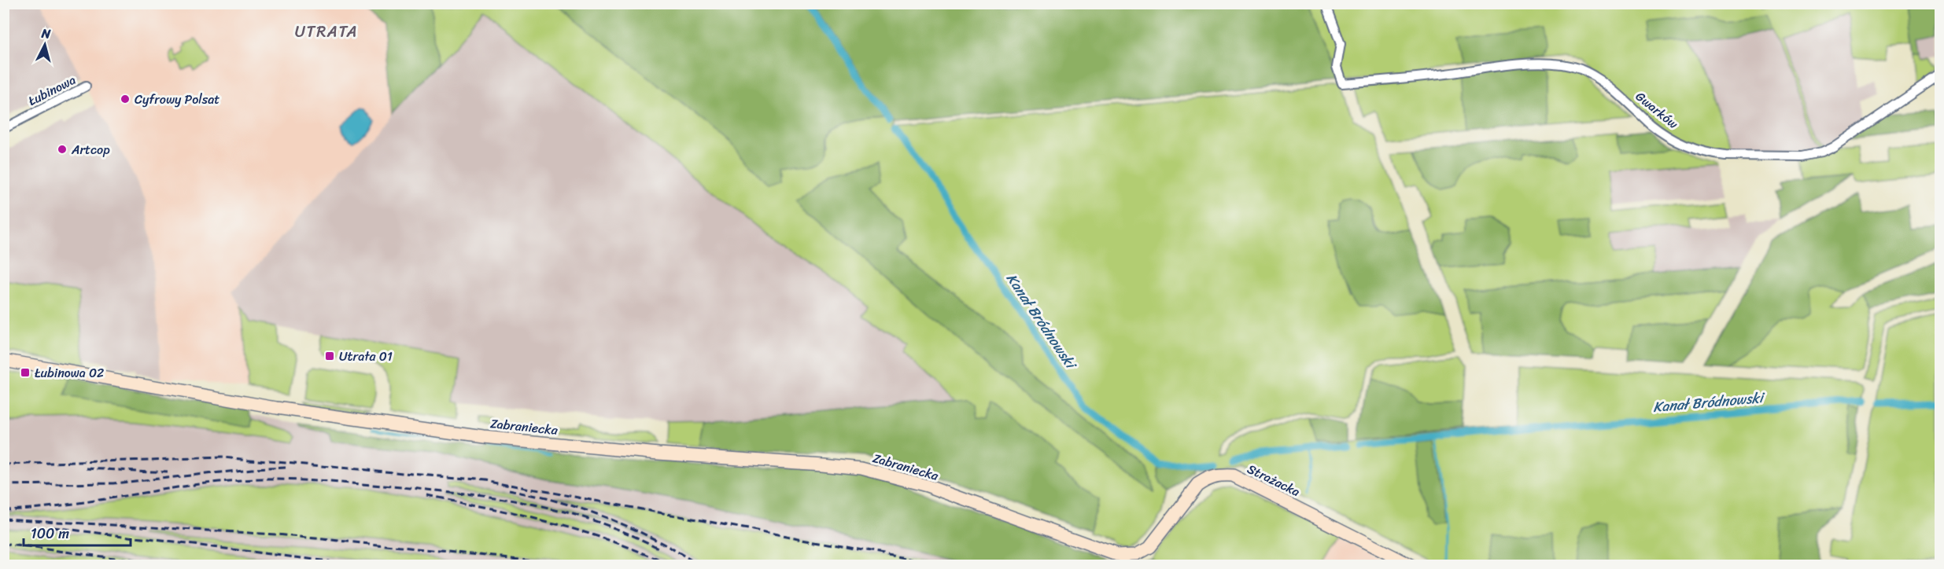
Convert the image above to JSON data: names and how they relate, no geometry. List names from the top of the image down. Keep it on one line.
{"streets":{"main road":["Zabraniecka","Strażacka"],"street":["Łubinowa","Gwarków"]},"crossings":[["Zabraniecka","Strażacka"]],"districts":["UTRATA"],"water":["Kanał Bródnowski"],"places":{"other":["Cyfrowy Polsat","Artcop"],"transit":["Utrata 01","Łubinowa 02"]},"scale_bar":"100 m","north":"top"}
